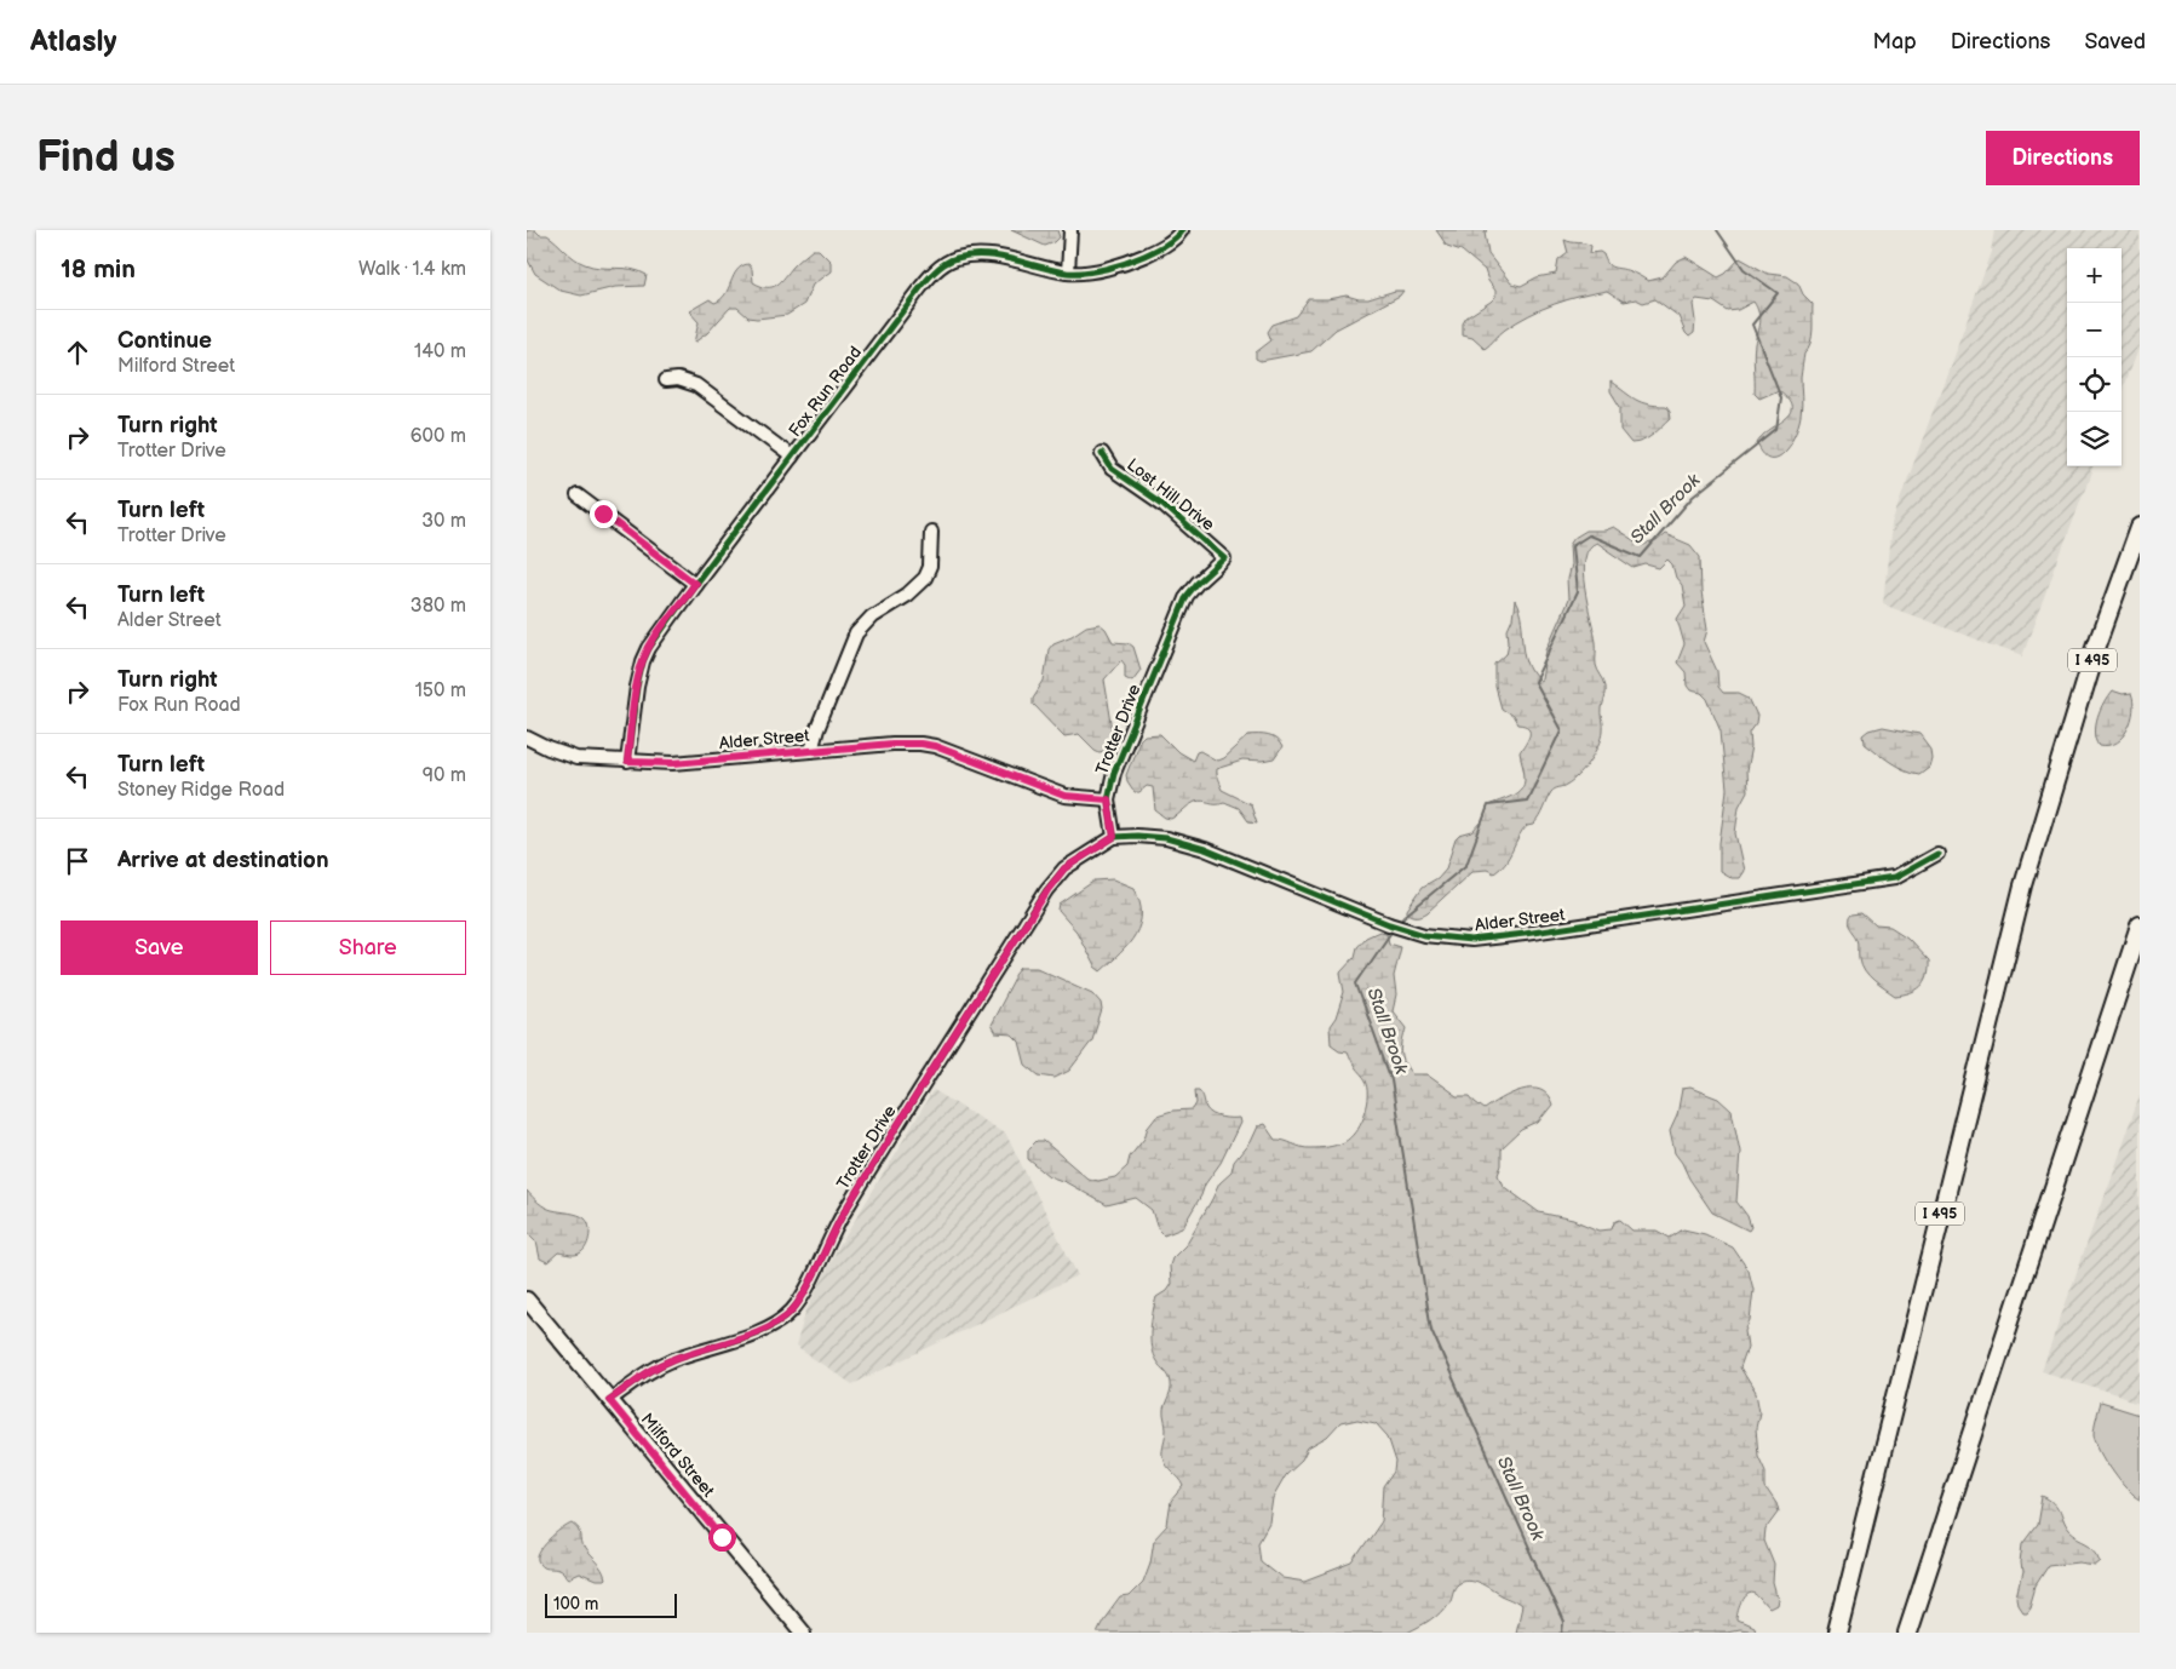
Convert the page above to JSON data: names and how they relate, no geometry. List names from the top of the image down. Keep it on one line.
{"streets":{"highway":["I 495"],"main road":["Milford Street"],"street":["Fox Run Road","Lost Hill Drive","Trotter Drive","Alder Street"]},"crossings":[["Fox Run Road","Alder Street"],["Lost Hill Drive","Trotter Drive"],["Trotter Drive","Alder Street"],["Trotter Drive","Milford Street"]],"water":["Stall Brook"],"scale_bar":"100 m","page":{"header":"Atlasly","nav":["Map","Directions","Saved"],"buttons":["Directions",["Save","Share"]],"title":"Find us","heading":["18 min","Walk · 1.4 km"],"map_buttons":["+","−"],"list":[["Continue","Milford Street","140 m"],["Turn right","Trotter Drive","600 m"],["Turn left","Trotter Drive","30 m"],["Turn left","Alder Street","380 m"],["Turn right","Fox Run Road","150 m"],["Turn left","Stoney Ridge Road","90 m"],"Arrive at destination"],"scale":"100 m"}}
